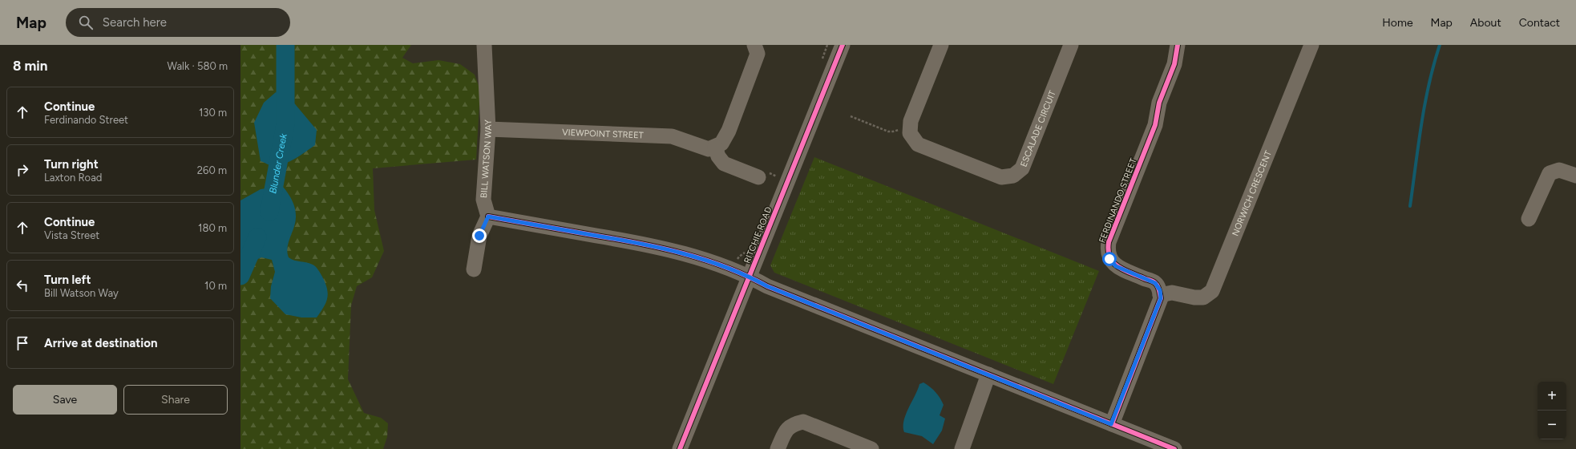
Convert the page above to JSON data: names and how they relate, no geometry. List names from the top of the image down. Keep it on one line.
{"streets":{"street":["ESCALADE CIRCUIT","VIEWPOINT STREET","BILL WATSON WAY","NORWICH CRESCENT","FERDINANDO STREET","RITCHIE ROAD"]},"crossings":[["VIEWPOINT STREET","BILL WATSON WAY"],["NORWICH CRESCENT","FERDINANDO STREET"]],"water":["Blunder Creek"],"page":{"header":"Map","search":"Search here","nav":["Home","Map","About","Contact"],"heading":["8 min","Walk · 580 m"],"list":[["Continue","Ferdinando Street","130 m"],["Turn right","Laxton Road","260 m"],["Continue","Vista Street","180 m"],["Turn left","Bill Watson Way","10 m"],"Arrive at destination"],"buttons":["Save","Share"],"map_buttons":["+","−"]}}
